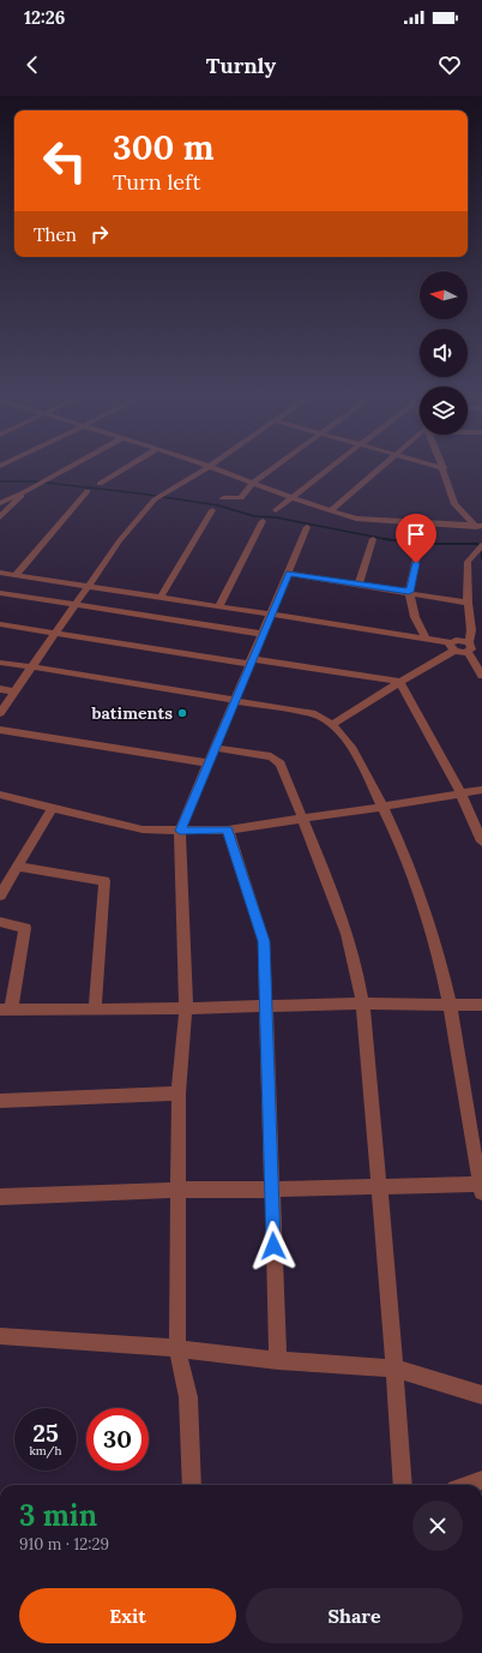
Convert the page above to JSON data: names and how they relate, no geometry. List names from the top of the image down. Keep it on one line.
{"places":["batiments"],"north":"left","page":{"status":"12:26","header":"Turnly","turn":["300 m","Turn left"],"then":"Then","speed":"25 km/h","limit":"30","heading":["3 min","910 m · 12:29"],"buttons":["Exit","Share"]}}
